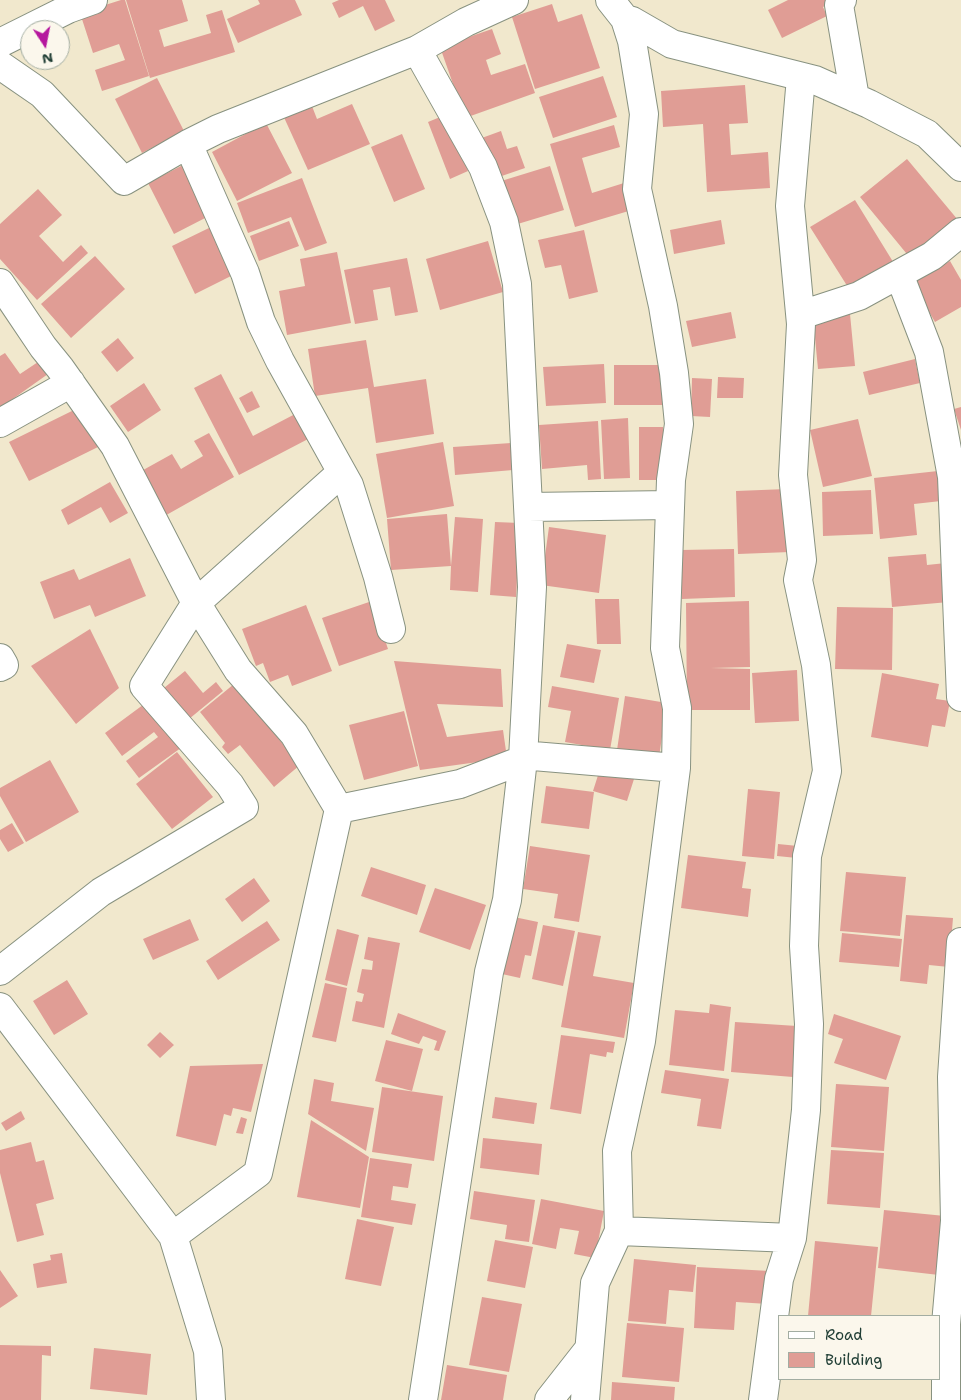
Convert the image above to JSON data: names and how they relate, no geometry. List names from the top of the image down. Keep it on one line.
{"legend":["Road","Building"],"north":"bottom"}
